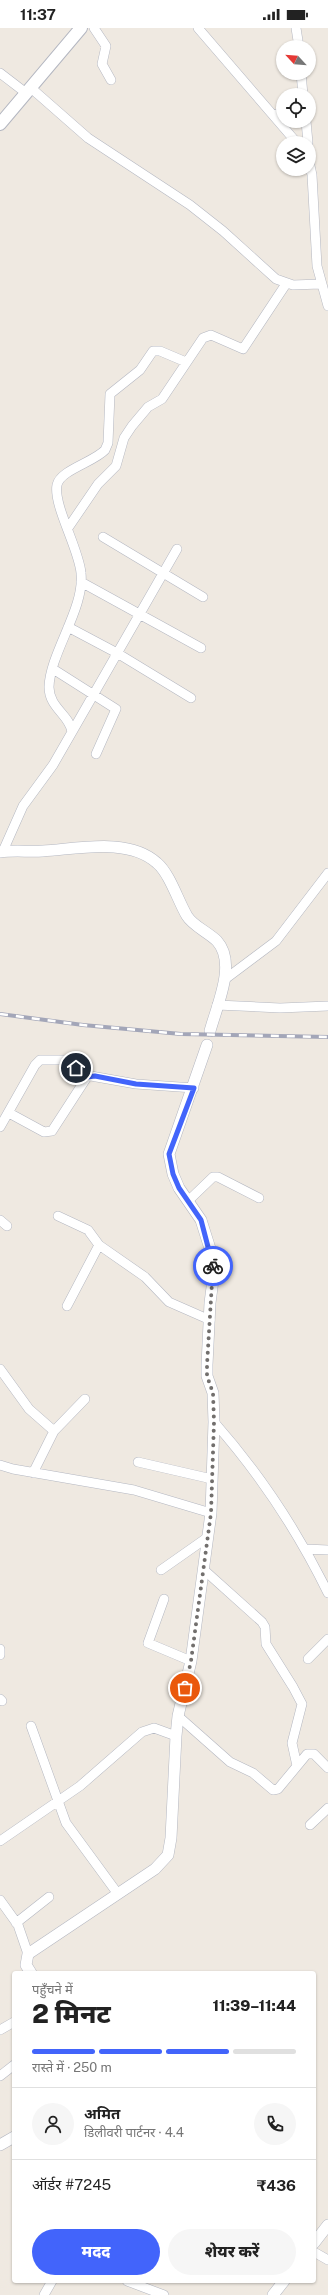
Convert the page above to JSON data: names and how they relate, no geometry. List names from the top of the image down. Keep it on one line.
{"north":"top left","page":{"status":"11:37","heading":["2 मिनट","पहुँचने में","11:39–11:44"],"panel":["अमित","डिलीवरी पार्टनर · 4.4","ऑर्डर #7245","₹436"],"bar":"रास्ते में · 250 m","buttons":["मदद","शेयर करें"]}}
